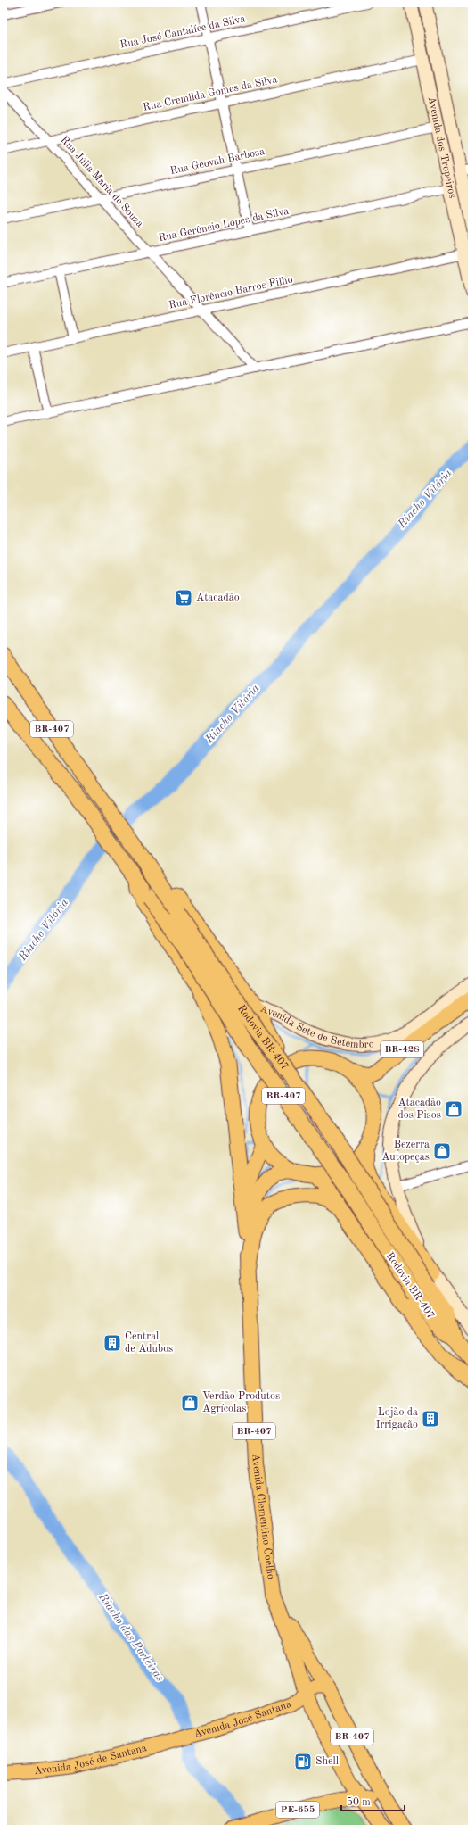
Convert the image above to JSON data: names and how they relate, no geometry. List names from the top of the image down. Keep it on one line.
{"streets":{"highway":["BR-407","Rodovia BR-407","BR-428"],"main road":["Avenida dos Tropeiros","Avenida Sete de Setembro","Avenida Clementino Coelho","Avenida José Santana","Avenida José de Santana","PE-655"],"street":["Rua José Cantalíce da Silva","Rua Cremilda Gomes da Silva","Rua Geovah Barbosa","Rua Júlia Maria de Souza","Rua Gerôncio Lopes da Silva","Rua Florêncio Barros Filho"]},"crossings":[["Rua Cremilda Gomes da Silva","Avenida dos Tropeiros"],["Rua Cremilda Gomes da Silva","Rua Júlia Maria de Souza"],["Avenida dos Tropeiros","Rua Geovah Barbosa"],["Avenida dos Tropeiros","Rua Gerôncio Lopes da Silva"],["Avenida dos Tropeiros","Rua Florêncio Barros Filho"],["Rua Geovah Barbosa","Rua Júlia Maria de Souza"],["Rua Júlia Maria de Souza","Rua Gerôncio Lopes da Silva"],["Rua Júlia Maria de Souza","Rua Florêncio Barros Filho"],["BR-407","Avenida Sete de Setembro"],["BR-407","Rodovia BR-407"],["BR-407","BR-428"],["BR-407","Avenida Clementino Coelho"],["BR-407","PE-655"],["BR-428","Avenida Clementino Coelho"],["Avenida Clementino Coelho","Avenida José Santana"],["Avenida Clementino Coelho","PE-655"],["Avenida José Santana","Avenida José de Santana"]],"water":["Riacho Vitória","Riacho das Porteiras"],"places":{"supermarket":["Atacadão"],"shop":["Atacadão dos Pisos","Bezerra Autopeças","Verdão Produtos Agrícolas"],"building":["Central de Adubos","Lojão da Irrigação"],"fuel station":["Shell"]},"scale_bar":"50 m"}
